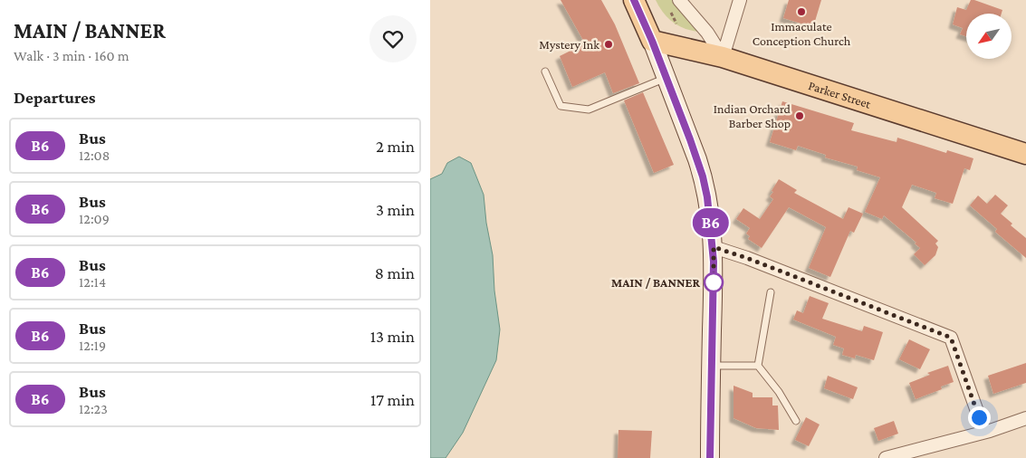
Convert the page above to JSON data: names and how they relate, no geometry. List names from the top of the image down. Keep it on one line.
{"streets":{"main road":["Parker Street"]},"places":["Immaculate Conception Church","Mystery Ink","Indian Orchard Barber Shop","MAIN / BANNER"],"lines":["bus line B6"],"north":"bottom left","page":{"heading":[["MAIN / BANNER","Walk · 3 min · 160 m"],"Departures"],"on_map":"B6","list":[{"mark":"B6","name":"Bus","note":"12:08","value":"2 min"},{"mark":"B6","name":"Bus","note":"12:09","value":"3 min"},{"mark":"B6","name":"Bus","note":"12:14","value":"8 min"},{"mark":"B6","name":"Bus","note":"12:19","value":"13 min"},{"mark":"B6","name":"Bus","note":"12:23","value":"17 min"}]}}
